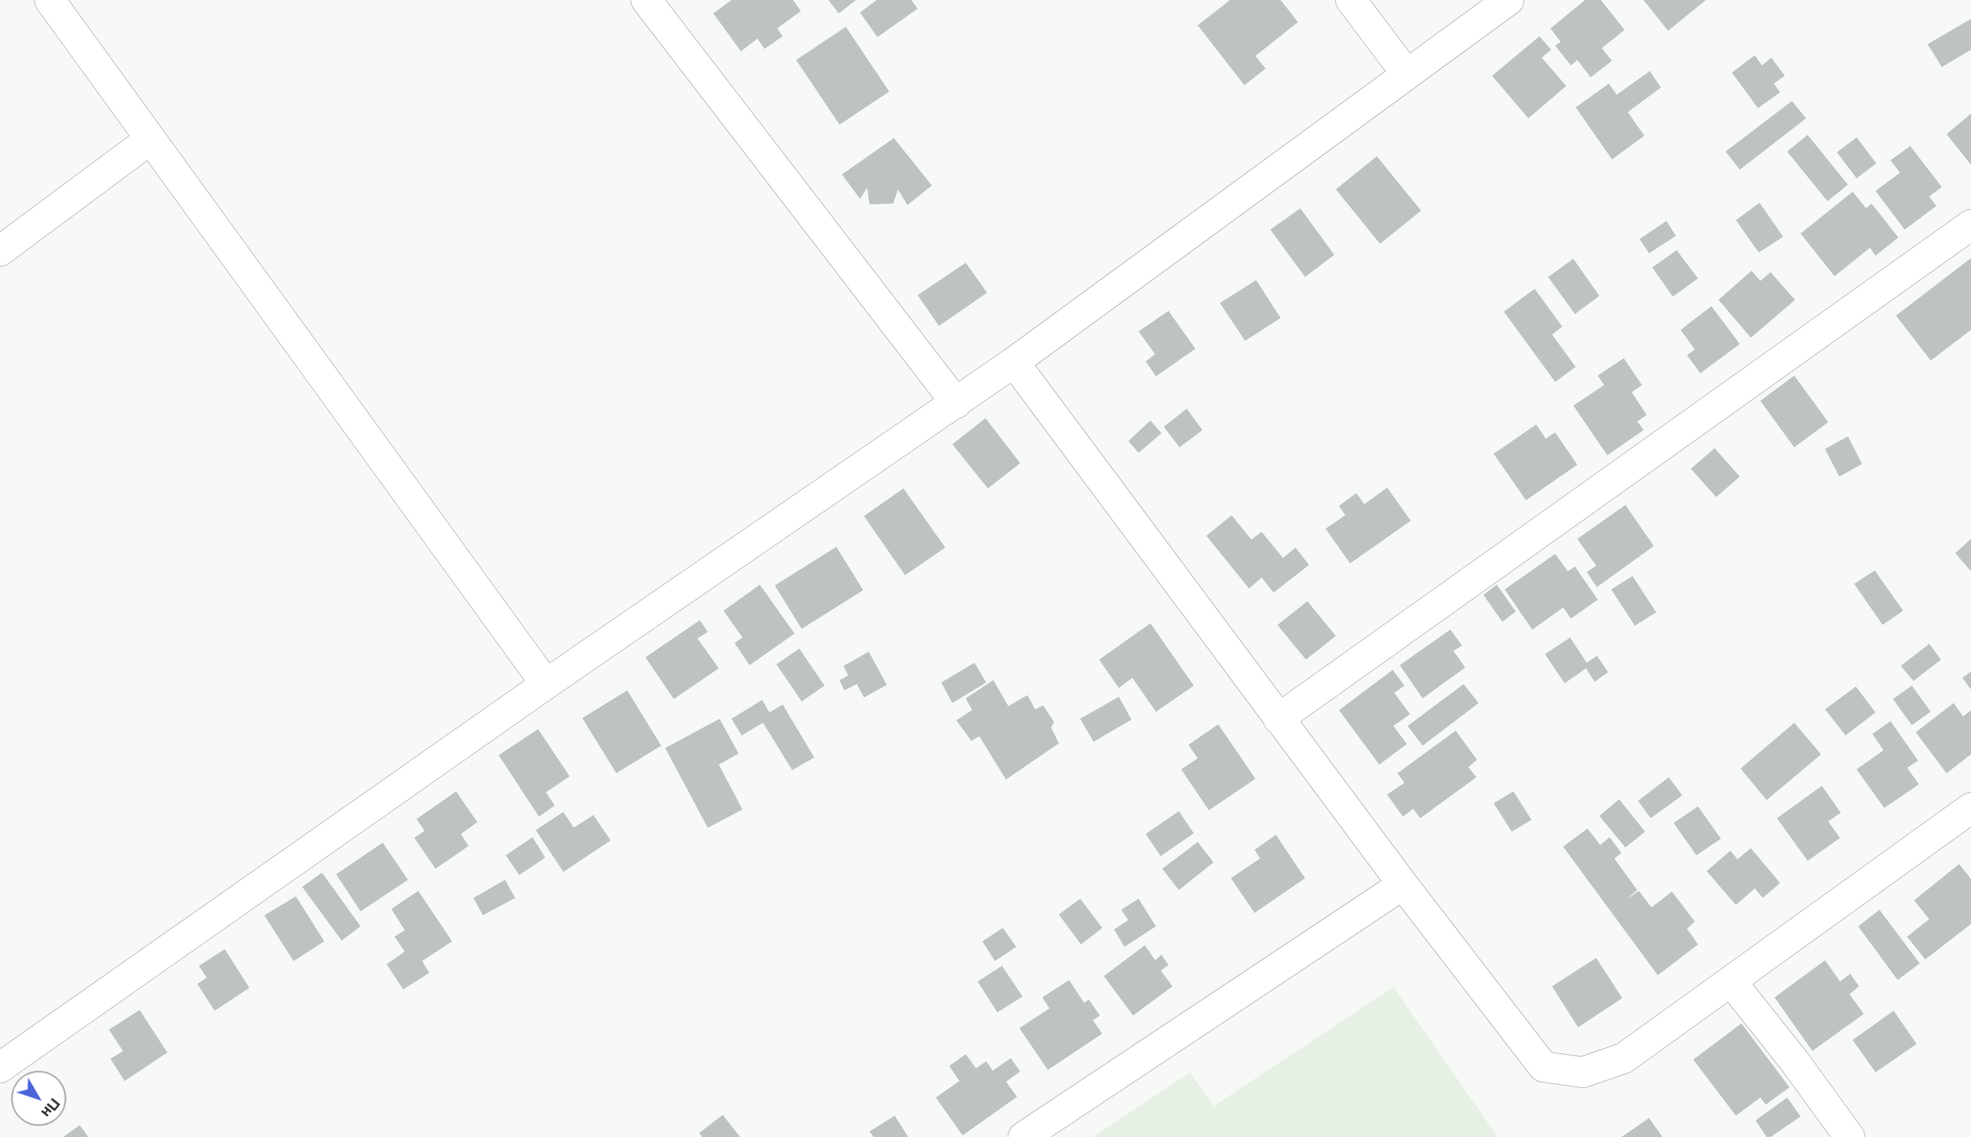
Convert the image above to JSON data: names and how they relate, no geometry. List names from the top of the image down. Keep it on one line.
{"north":"bottom right"}
